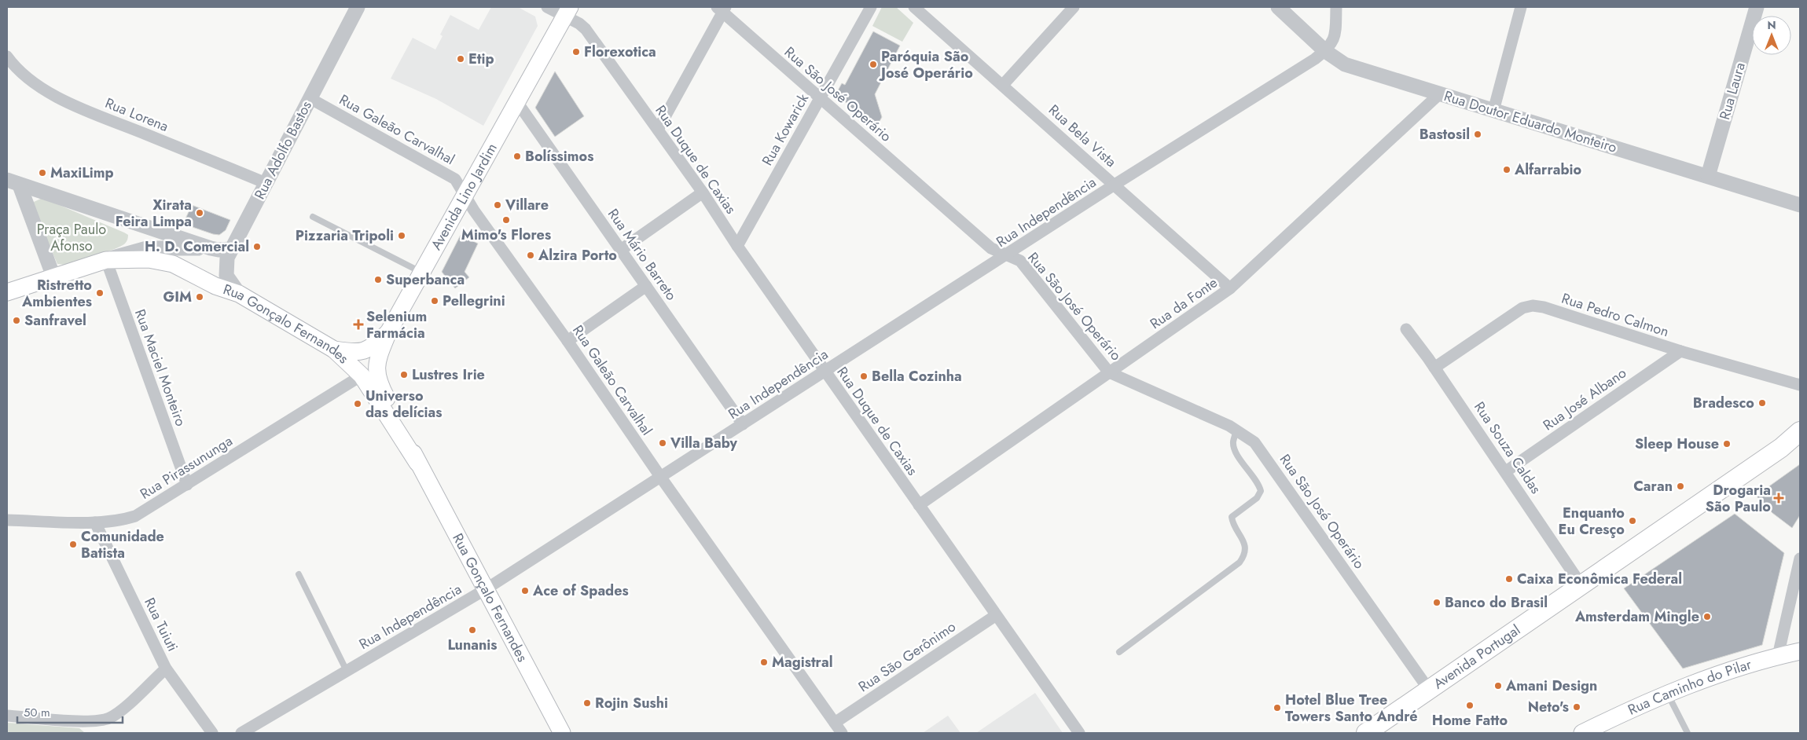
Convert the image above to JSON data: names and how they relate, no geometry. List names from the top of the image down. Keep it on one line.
{"streets":{"main road":["Avenida Lino Jardim","Rua Gonçalo Fernandes","Avenida Portugal","Rua Caminho do Pilar"],"street":["Rua Laura","Rua São José Operário","Rua Lorena","Rua Doutor Eduardo Monteiro","Rua Galeão Carvalhal","Rua Kowarick","Rua Bela Vista","Rua Adolfo Bastos","Rua Duque de Caxias","Rua Independência","Rua Mário Barreto","Rua da Fonte","Rua Pedro Calmon","Rua Maciel Monteiro","Rua José Albano","Rua Souza Caldas","Rua Pirassununga","Rua Tuiuti","Rua São Gerônimo"]},"crossings":[["Rua Laura","Rua Doutor Eduardo Monteiro"],["Rua São José Operário","Rua Kowarick"],["Rua São José Operário","Rua Independência"],["Rua São José Operário","Rua da Fonte"],["Rua São José Operário","Avenida Portugal"],["Rua Lorena","Rua Adolfo Bastos"],["Rua Doutor Eduardo Monteiro","Rua Independência"],["Rua Doutor Eduardo Monteiro","Rua da Fonte"],["Rua Galeão Carvalhal","Rua Adolfo Bastos"],["Rua Galeão Carvalhal","Avenida Lino Jardim"],["Rua Galeão Carvalhal","Rua Independência"],["Rua Galeão Carvalhal","Rua São Gerônimo"],["Rua Kowarick","Rua Duque de Caxias"],["Rua Bela Vista","Rua Independência"],["Rua Bela Vista","Rua da Fonte"],["Rua Adolfo Bastos","Rua Gonçalo Fernandes"],["Rua Duque de Caxias","Avenida Lino Jardim"],["Rua Duque de Caxias","Rua Independência"],["Rua Duque de Caxias","Rua da Fonte"],["Rua Duque de Caxias","Rua São Gerônimo"],["Avenida Lino Jardim","Rua Mário Barreto"],["Avenida Lino Jardim","Rua Gonçalo Fernandes"],["Rua Independência","Rua Mário Barreto"],["Rua Independência","Rua Gonçalo Fernandes"],["Rua Pedro Calmon","Rua José Albano"],["Rua Pedro Calmon","Rua Souza Caldas"],["Rua Gonçalo Fernandes","Rua Maciel Monteiro"],["Rua Gonçalo Fernandes","Rua Pirassununga"],["Rua Maciel Monteiro","Rua Pirassununga"],["Rua José Albano","Rua Souza Caldas"],["Rua Souza Caldas","Avenida Portugal"],["Rua Pirassununga","Rua Tuiuti"]],"parks":["Praça Paulo Afonso"],"places":{"other":["Florexotica","Etip","Paróquia São José Operário","Bastosil","Bolíssimos","Alfarrabio","MaxiLimp","Villare","Xirata Feira Limpa","Mimo's Flores","Pizzaria Tripoli","H. D. Comercial","Alzira Porto","Superbanca","Ristretto Ambientes","GIM","Pellegrini","Sanfravel","Lustres Irie","Bella Cozinha","Bradesco","Universo das delícias","Villa Baby","Sleep House","Caran","Enquanto Eu Cresço","Comunidade Batista","Caixa Econômica Federal","Ace of Spades","Banco do Brasil","Amsterdam Mingle","Lunanis","Magistral","Amani Design","Rojin Sushi","Home Fatto","Neto's","Hotel Blue Tree Towers Santo André"],"health":["Selenium Farmácia","Drogaria São Paulo"]},"scale_bar":"50 m","north":"top"}
